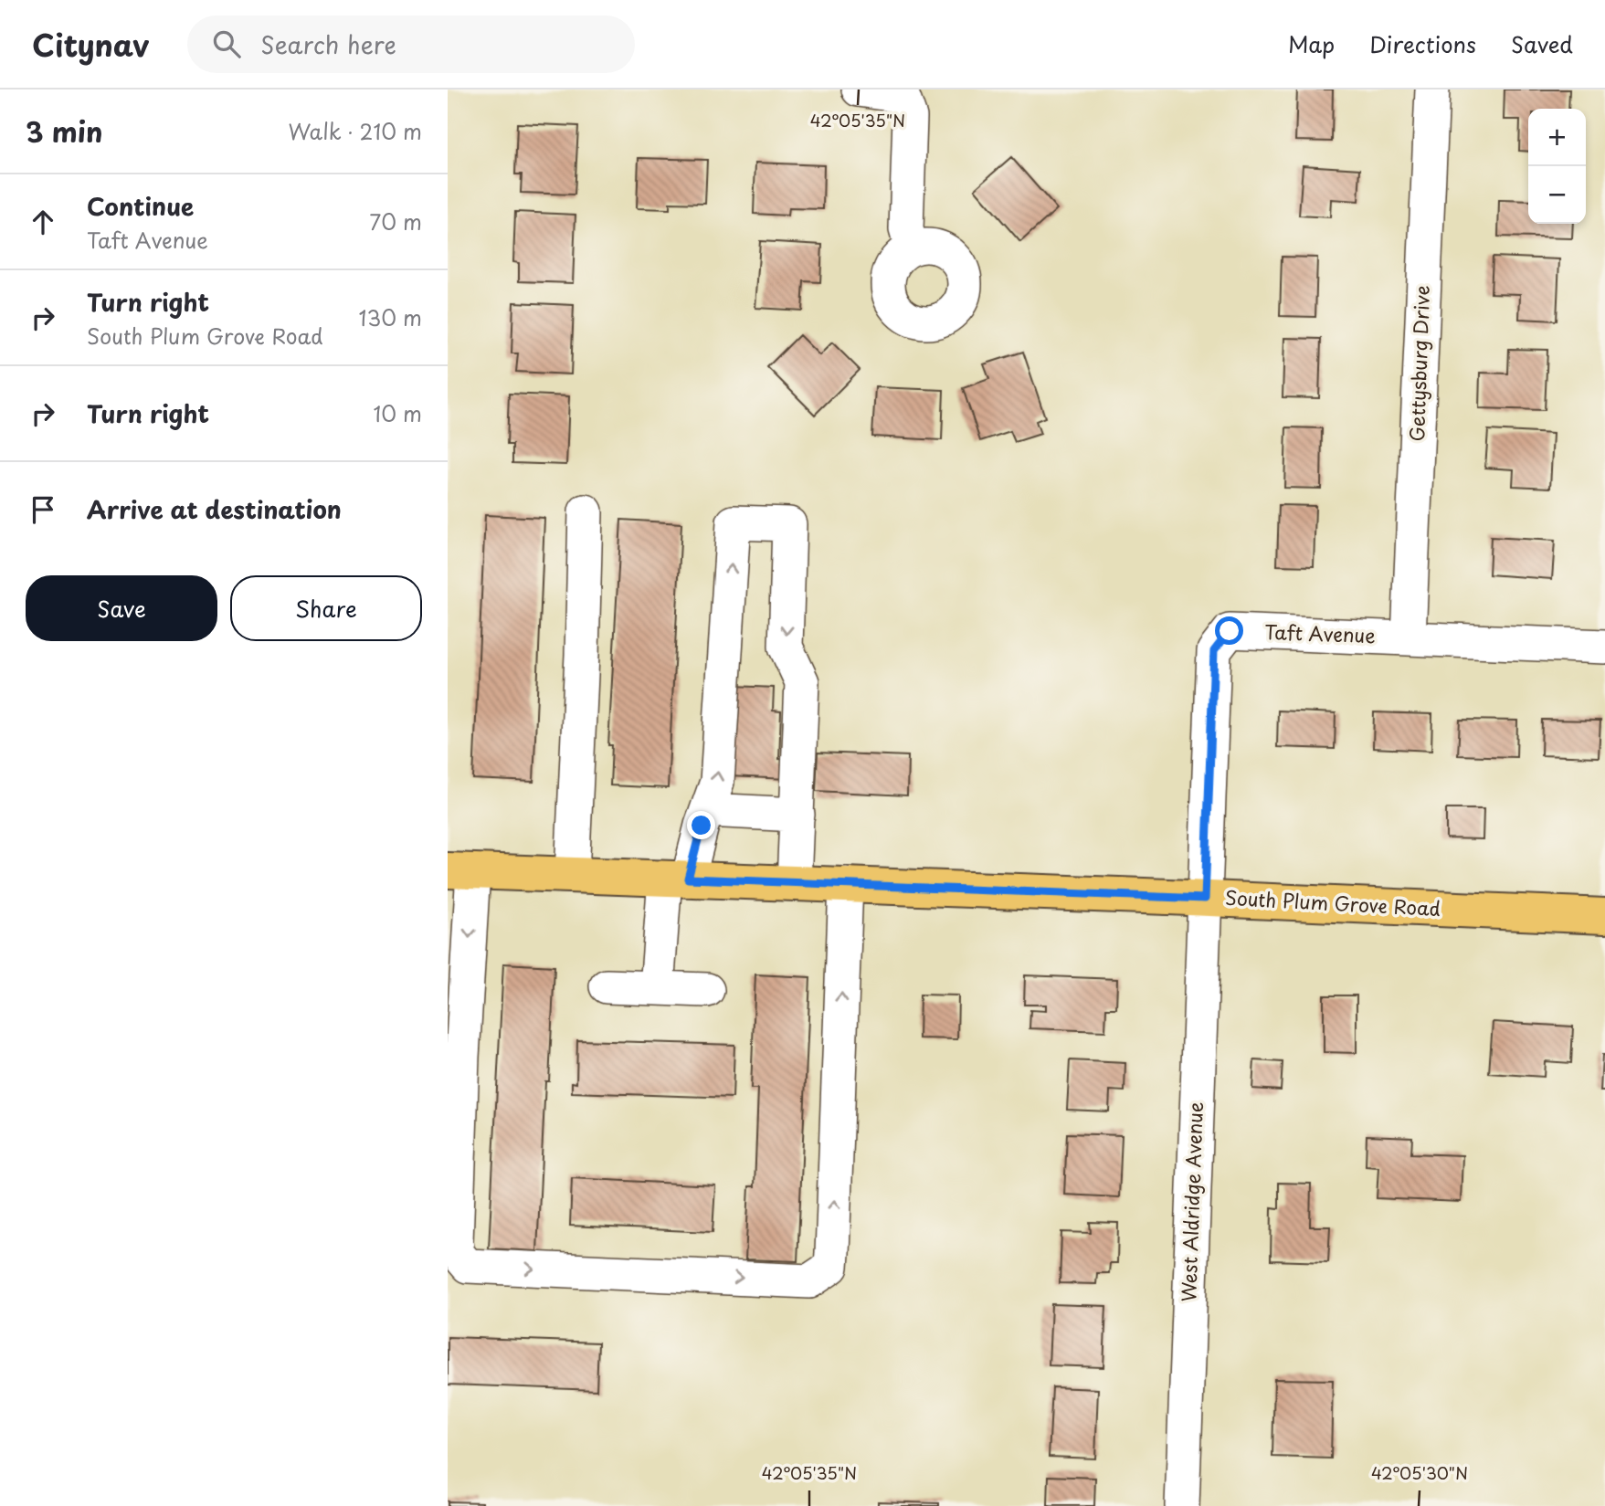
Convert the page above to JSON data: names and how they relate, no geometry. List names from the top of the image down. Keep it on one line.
{"streets":{"main road":["South Plum Grove Road"],"street":["Gettysburg Drive","Taft Avenue","West Aldridge Avenue"]},"crossings":[["Gettysburg Drive","Taft Avenue"],["Taft Avenue","South Plum Grove Road"],["Taft Avenue","West Aldridge Avenue"],["South Plum Grove Road","West Aldridge Avenue"]],"page":{"header":"Citynav","search":"Search here","nav":["Map","Directions","Saved"],"heading":["3 min","Walk · 210 m"],"map_buttons":["+","−"],"list":[["Continue","Taft Avenue","70 m"],["Turn right","South Plum Grove Road","130 m"],["Turn right","10 m"],"Arrive at destination"],"buttons":["Save","Share"]},"coordinates":["42°05'35\"N","42°05'30\"N"]}
